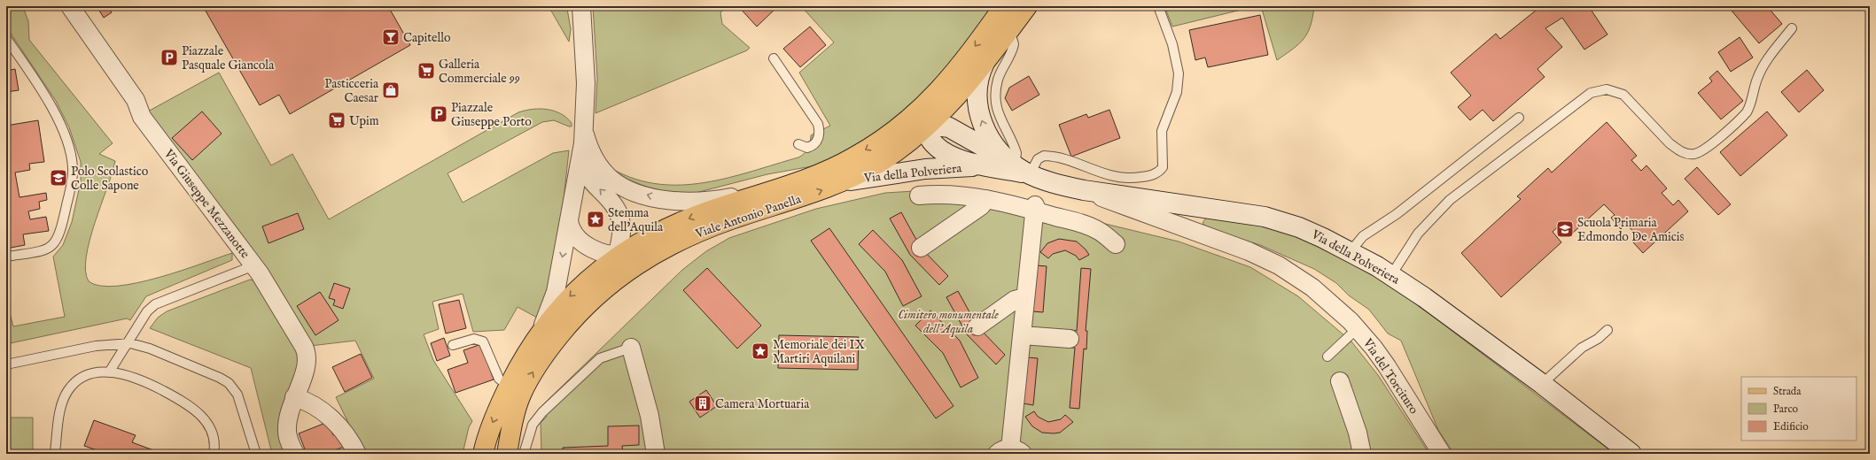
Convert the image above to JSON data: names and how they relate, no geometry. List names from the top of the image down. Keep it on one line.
{"streets":{"main road":["Via della Polveriera","Viale Antonio Panella"],"street":["Via Giuseppe Mezzanotte","Via del Torcituro"]},"crossings":[["Via della Polveriera","Viale Antonio Panella"],["Via della Polveriera","Via del Torcituro"]],"parks":["Cimitero monumentale dell'Aquila"],"places":{"bar":["Capitello"],"parking":["Piazzale Pasquale Giancola","Piazzale Giuseppe Porto"],"supermarket":["Galleria Commerciale 99","Upim"],"shop":["Pasticceria Caesar"],"school or university":["Polo Scolastico Colle Sapone","Scuola Primaria Edmondo De Amicis"],"place":["Stemma dell'Aquila","Memoriale dei IX Martiri Aquilani"],"building":["Camera Mortuaria"]},"legend":["Strada","Parco","Edificio"]}
